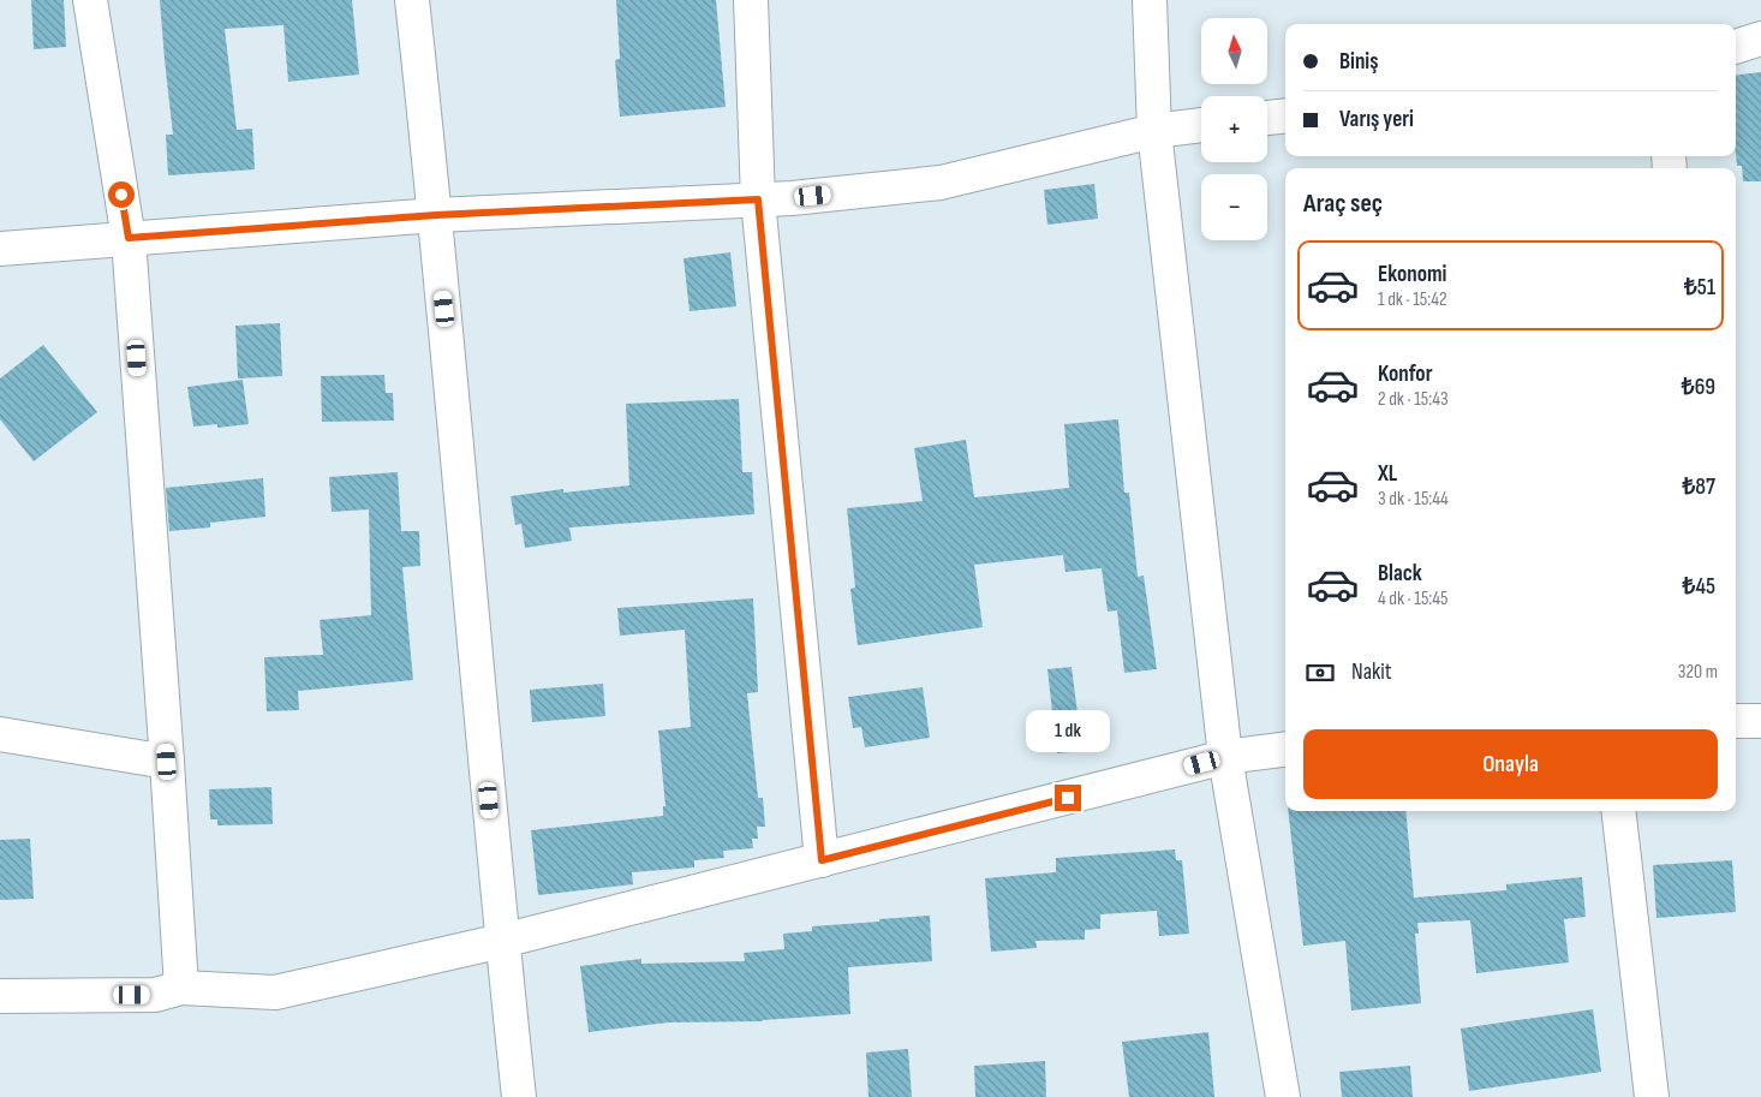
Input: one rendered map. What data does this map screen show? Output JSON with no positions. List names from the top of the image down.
{
  "north": "top",
  "page": {
    "map_buttons": ["+", "−"],
    "banner": ["Biniş", "Varış yeri"],
    "heading": "Araç seç",
    "list": [
      {
        "name": "Ekonomi",
        "note": "1 dk · 15:42",
        "value": "₺51"
      },
      {
        "name": "Konfor",
        "note": "2 dk · 15:43",
        "value": "₺69"
      },
      {
        "name": "XL",
        "note": "3 dk · 15:44",
        "value": "₺87"
      },
      {
        "name": "Black",
        "note": "4 dk · 15:45",
        "value": "₺45"
      }
    ],
    "pay": ["Nakit", "320 m"],
    "bubble": "1 dk",
    "buttons": "Onayla"
  }
}
